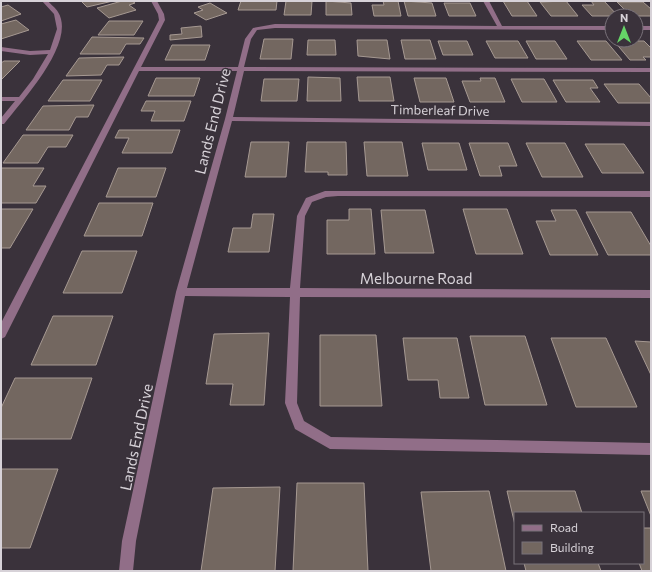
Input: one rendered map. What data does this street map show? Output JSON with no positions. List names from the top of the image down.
{
  "streets": {
    "street": ["Timberleaf Drive", "Lands End Drive", "Melbourne Road"]
  },
  "crossings": [
    ["Timberleaf Drive", "Lands End Drive"],
    ["Lands End Drive", "Melbourne Road"]
  ],
  "legend": ["Road", "Building"],
  "north": "top"
}
